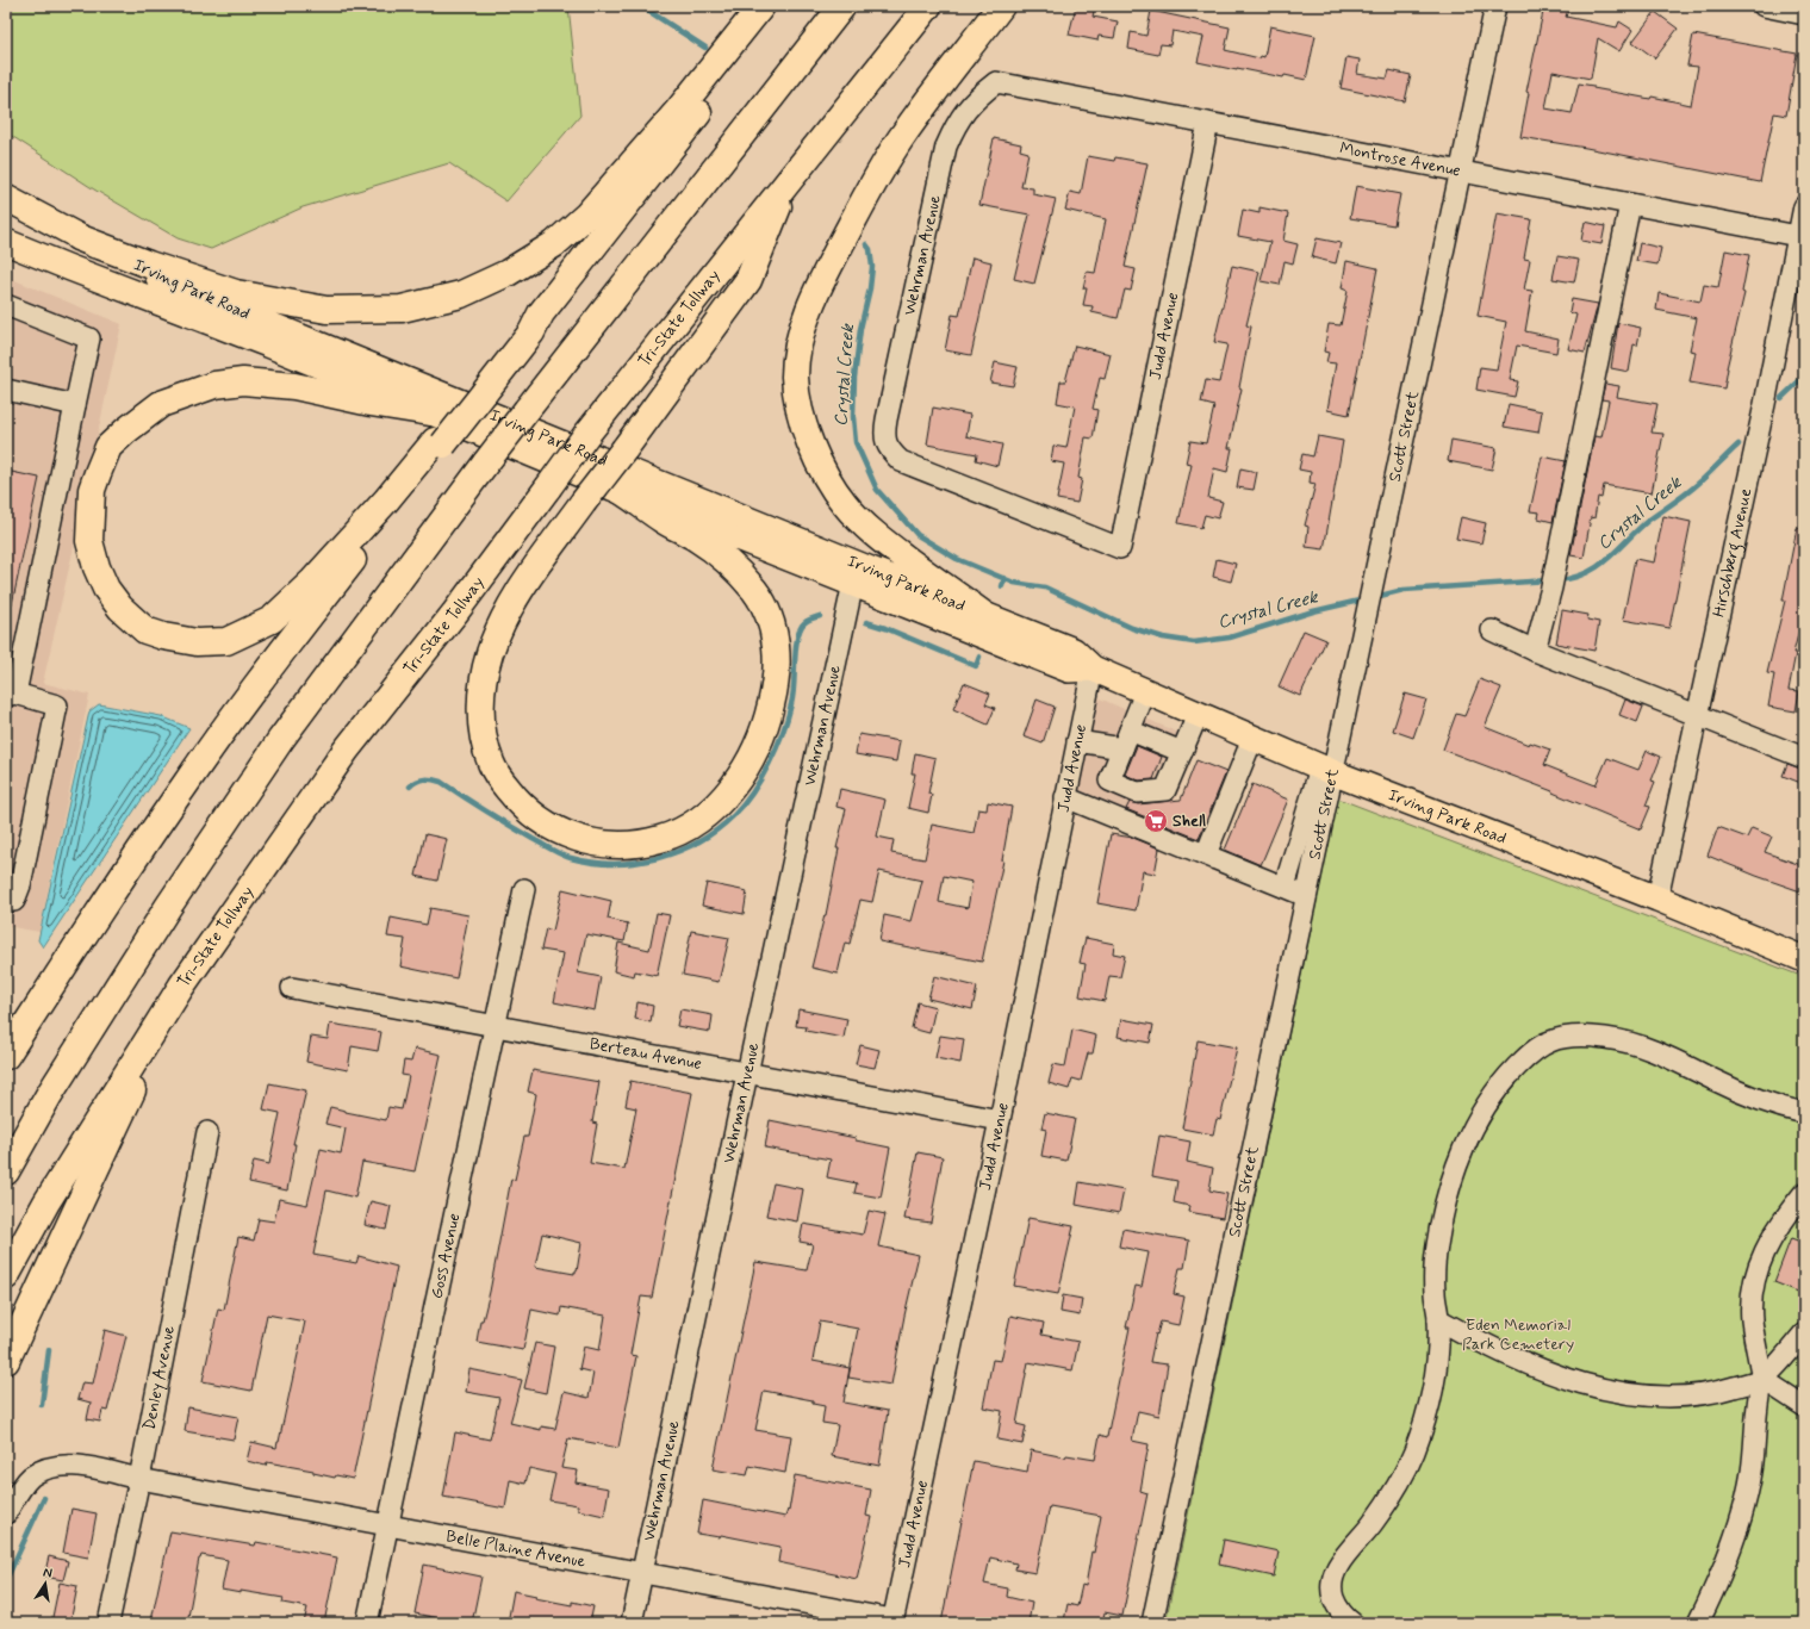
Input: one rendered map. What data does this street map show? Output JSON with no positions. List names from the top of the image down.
{
  "streets": {
    "highway": ["Tri-State Tollway"],
    "main road": ["Irving Park Road"],
    "street": [
      "Montrose Avenue",
      "Wehrman Avenue",
      "Judd Avenue",
      "Scott Street",
      "Hirschberg Avenue",
      "Berteau Avenue",
      "Goss Avenue",
      "Denley Avenue",
      "Belle Plaine Avenue"
    ]
  },
  "crossings": [
    ["Montrose Avenue", "Wehrman Avenue"],
    ["Montrose Avenue", "Judd Avenue"],
    ["Montrose Avenue", "Scott Street"],
    ["Montrose Avenue", "Hirschberg Avenue"],
    ["Wehrman Avenue", "Irving Park Road"],
    ["Wehrman Avenue", "Judd Avenue"],
    ["Wehrman Avenue", "Berteau Avenue"],
    ["Wehrman Avenue", "Belle Plaine Avenue"],
    ["Irving Park Road", "Judd Avenue"],
    ["Irving Park Road", "Scott Street"],
    ["Irving Park Road", "Hirschberg Avenue"],
    ["Judd Avenue", "Berteau Avenue"],
    ["Judd Avenue", "Belle Plaine Avenue"],
    ["Berteau Avenue", "Goss Avenue"],
    ["Goss Avenue", "Belle Plaine Avenue"],
    ["Denley Avenue", "Belle Plaine Avenue"]
  ],
  "water": ["Crystal Creek"],
  "parks": ["Eden Memorial Park Cemetery"],
  "places": {
    "supermarket": ["Shell"]
  },
  "north": "top"
}
